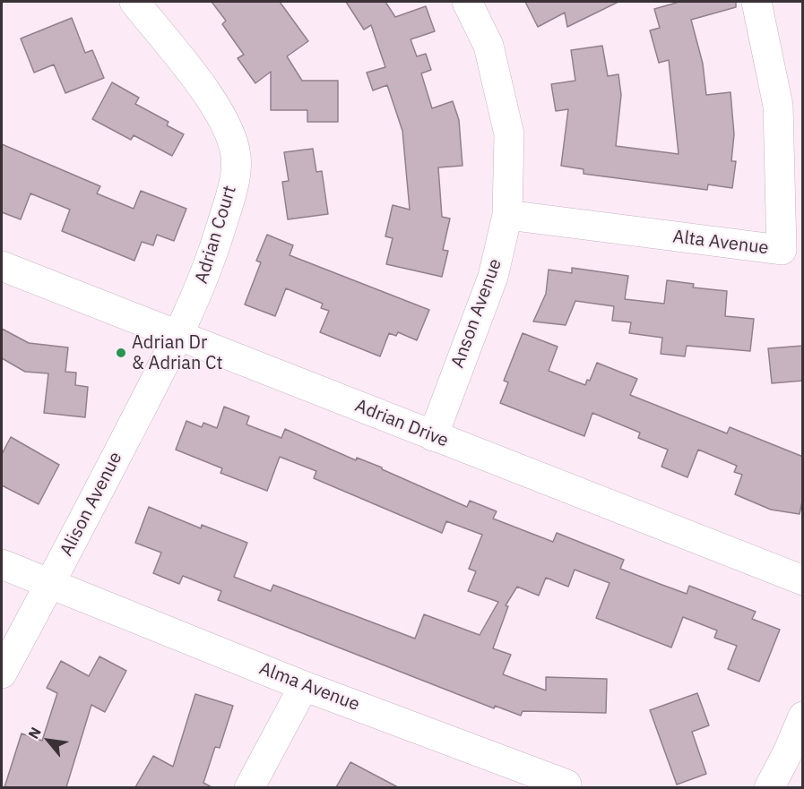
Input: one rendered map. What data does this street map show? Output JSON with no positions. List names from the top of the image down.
{
  "streets": {
    "street": [
      "Adrian Court",
      "Alta Avenue",
      "Anson Avenue",
      "Adrian Drive",
      "Alison Avenue",
      "Alma Avenue"
    ]
  },
  "crossings": [
    ["Adrian Court", "Adrian Drive"],
    ["Adrian Court", "Alison Avenue"],
    ["Alta Avenue", "Anson Avenue"],
    ["Anson Avenue", "Adrian Drive"],
    ["Adrian Drive", "Alison Avenue"],
    ["Alison Avenue", "Alma Avenue"]
  ],
  "places": ["Adrian Dr & Adrian Ct"],
  "north": "top left"
}
